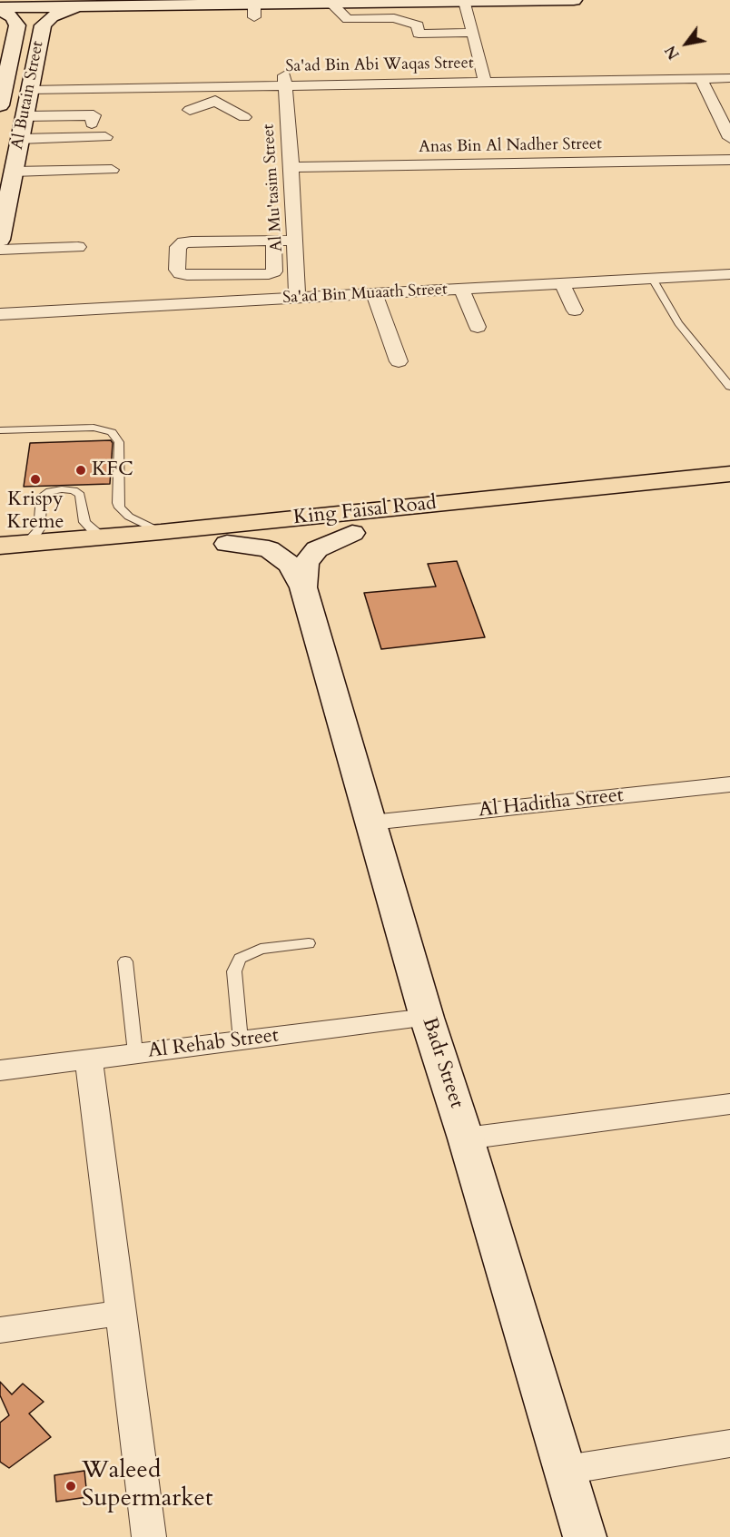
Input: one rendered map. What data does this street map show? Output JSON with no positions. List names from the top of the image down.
{
  "streets": {
    "main road": ["King Faisal Road"],
    "street": [
      "Sa'ad Bin Abi Waqas Street",
      "Al Butain Street",
      "Anas Bin Al Nadher Street",
      "Al Mu'tasim Street",
      "Sa'ad Bin Muaath Street",
      "Al Haditha Street",
      "Al Rehab Street",
      "Badr Street"
    ]
  },
  "crossings": [
    ["Sa'ad Bin Abi Waqas Street", "Al Butain Street"],
    ["Sa'ad Bin Abi Waqas Street", "Al Mu'tasim Street"],
    ["Anas Bin Al Nadher Street", "Al Mu'tasim Street"],
    ["Al Mu'tasim Street", "Sa'ad Bin Muaath Street"],
    ["King Faisal Road", "Badr Street"],
    ["Al Haditha Street", "Badr Street"],
    ["Al Rehab Street", "Badr Street"]
  ],
  "places": ["KFC", "Krispy Kreme", "Waleed Supermarket"],
  "north": "bottom left"
}
